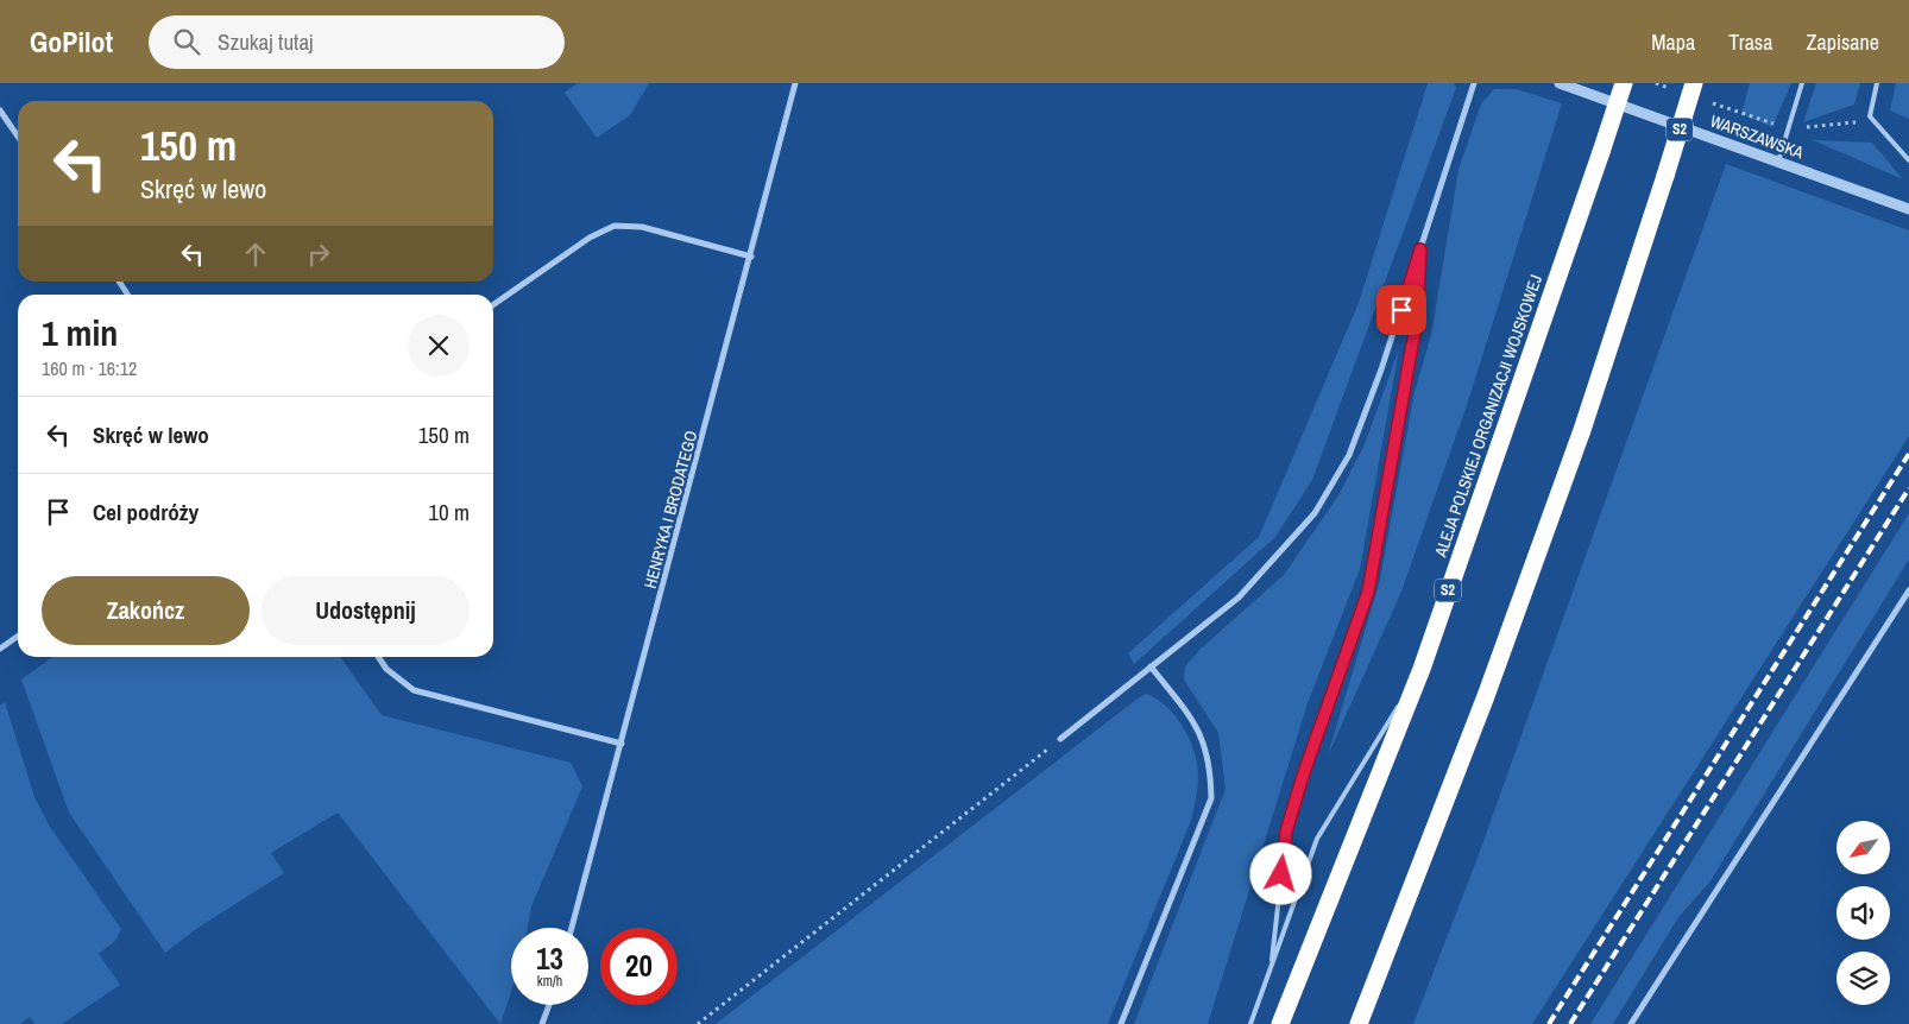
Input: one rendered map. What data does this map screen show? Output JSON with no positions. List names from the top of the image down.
{
  "streets": {
    "highway": ["S2", "ALEJA POLSKIEJ ORGANIZACJI WOJSKOWEJ"],
    "street": ["WARSZAWSKA", "HENRYKA I BRODATEGO"]
  },
  "north": "bottom left",
  "page": {
    "header": "GoPilot",
    "search": "Szukaj tutaj",
    "nav": ["Mapa", "Trasa", "Zapisane"],
    "turn": ["150 m", "Skręć w lewo"],
    "heading": ["1 min", "160 m · 16:12"],
    "list": [
      {
        "name": "Skręć w lewo",
        "value": "150 m"
      },
      {
        "name": "Cel podróży",
        "value": "10 m"
      }
    ],
    "buttons": ["Zakończ", "Udostępnij"],
    "speed": "13 km/h",
    "limit": "20"
  }
}
